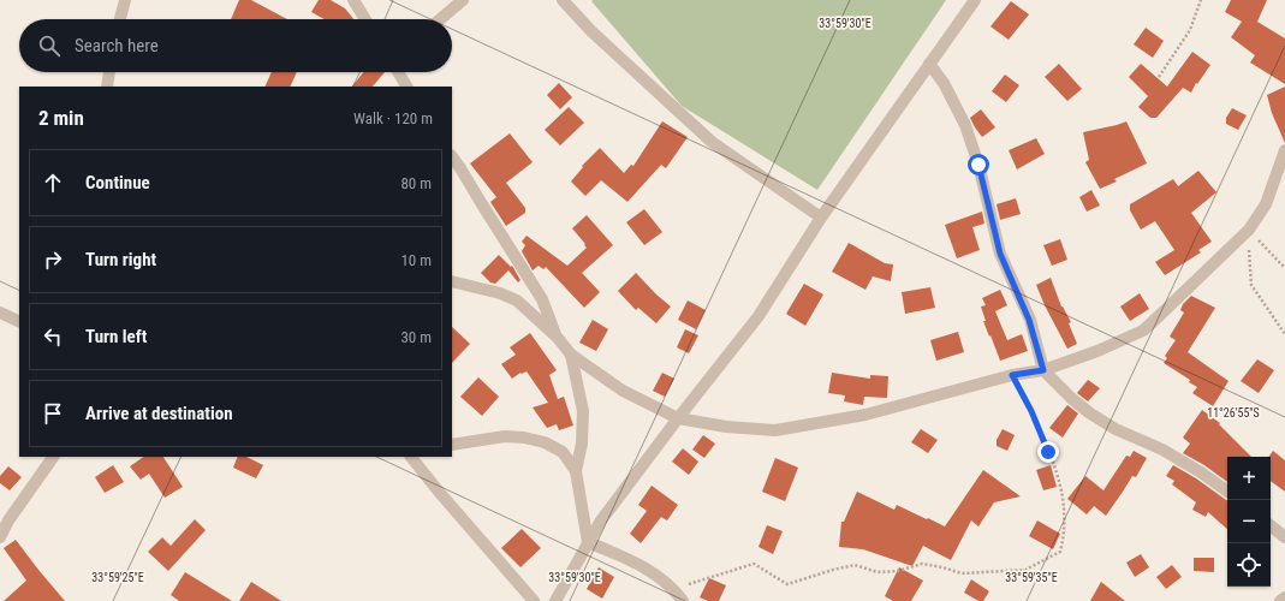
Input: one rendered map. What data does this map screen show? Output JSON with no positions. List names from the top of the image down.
{
  "page": {
    "search": "Search here",
    "heading": ["2 min", "Walk · 120 m"],
    "list": [
      ["Continue", "80 m"],
      ["Turn right", "10 m"],
      ["Turn left", "30 m"],
      "Arrive at destination"
    ],
    "map_buttons": ["+", "−"]
  },
  "coordinates": [
    "33°59'30\"E",
    "11°26'55\"S",
    "33°59'25\"E",
    "33°59'35\"E"
  ]
}
